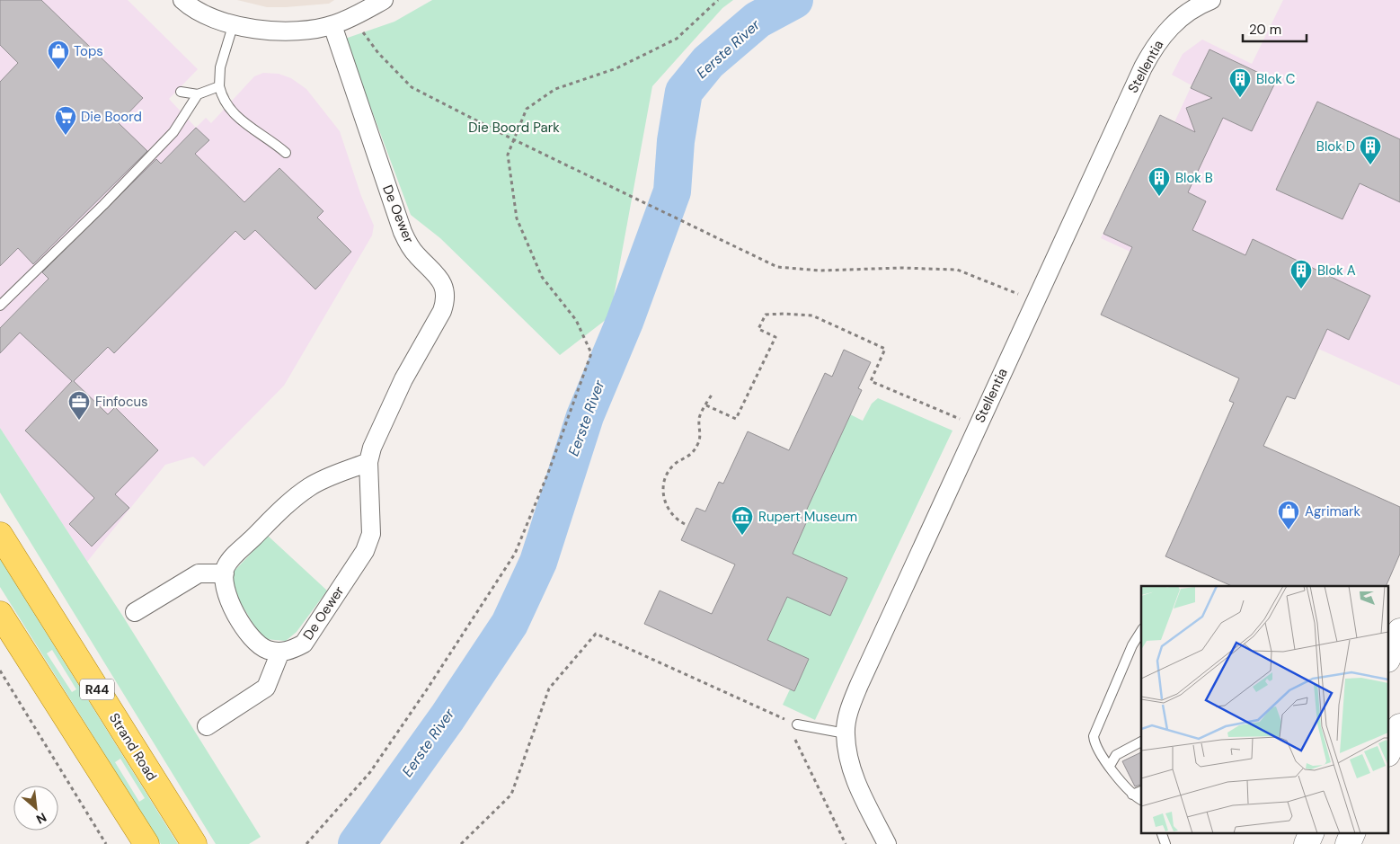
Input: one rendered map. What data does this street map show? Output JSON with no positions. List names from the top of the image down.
{
  "streets": {
    "main road": ["R44", "Strand Road"],
    "street": ["Stellentia", "De Oewer"]
  },
  "water": ["Eerste River"],
  "parks": ["Die Boord Park"],
  "places": {
    "shop": ["Tops", "Agrimark"],
    "building": [
      "Blok C",
      "Blok D",
      "Blok B",
      "Blok A"
    ],
    "supermarket": ["Die Boord"],
    "office": ["Finfocus"],
    "museum": ["Rupert Museum"]
  },
  "scale_bar": "20 m",
  "north": "bottom right"
}
